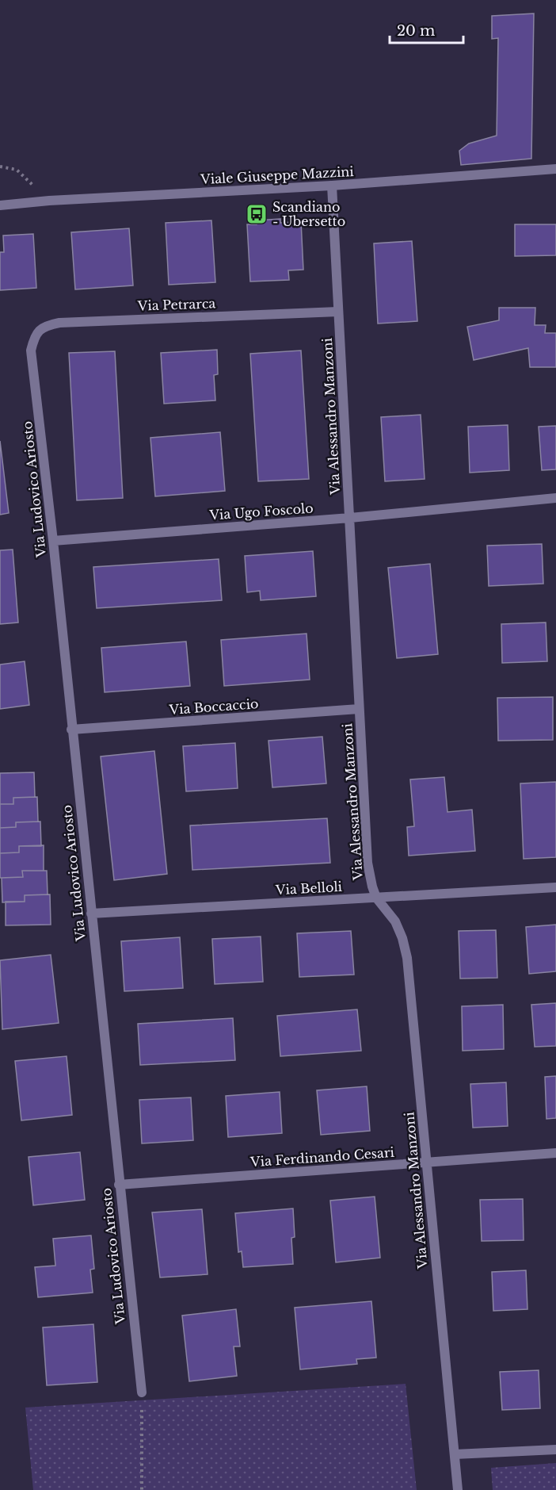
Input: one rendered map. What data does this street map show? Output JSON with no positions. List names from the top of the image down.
{
  "streets": {
    "street": [
      "Viale Giuseppe Mazzini",
      "Via Petrarca",
      "Via Alessandro Manzoni",
      "Via Ludovico Ariosto",
      "Via Ugo Foscolo",
      "Via Boccaccio",
      "Via Belloli",
      "Via Ferdinando Cesari"
    ]
  },
  "crossings": [
    ["Viale Giuseppe Mazzini", "Via Alessandro Manzoni"],
    ["Via Petrarca", "Via Alessandro Manzoni"],
    ["Via Petrarca", "Via Ludovico Ariosto"],
    ["Via Alessandro Manzoni", "Via Ugo Foscolo"],
    ["Via Alessandro Manzoni", "Via Boccaccio"],
    ["Via Alessandro Manzoni", "Via Belloli"],
    ["Via Alessandro Manzoni", "Via Ferdinando Cesari"],
    ["Via Ludovico Ariosto", "Via Ugo Foscolo"],
    ["Via Ludovico Ariosto", "Via Boccaccio"],
    ["Via Ludovico Ariosto", "Via Belloli"],
    ["Via Ludovico Ariosto", "Via Ferdinando Cesari"]
  ],
  "places": {
    "bus stop": ["Scandiano - Ubersetto"]
  },
  "scale_bar": "20 m"
}
